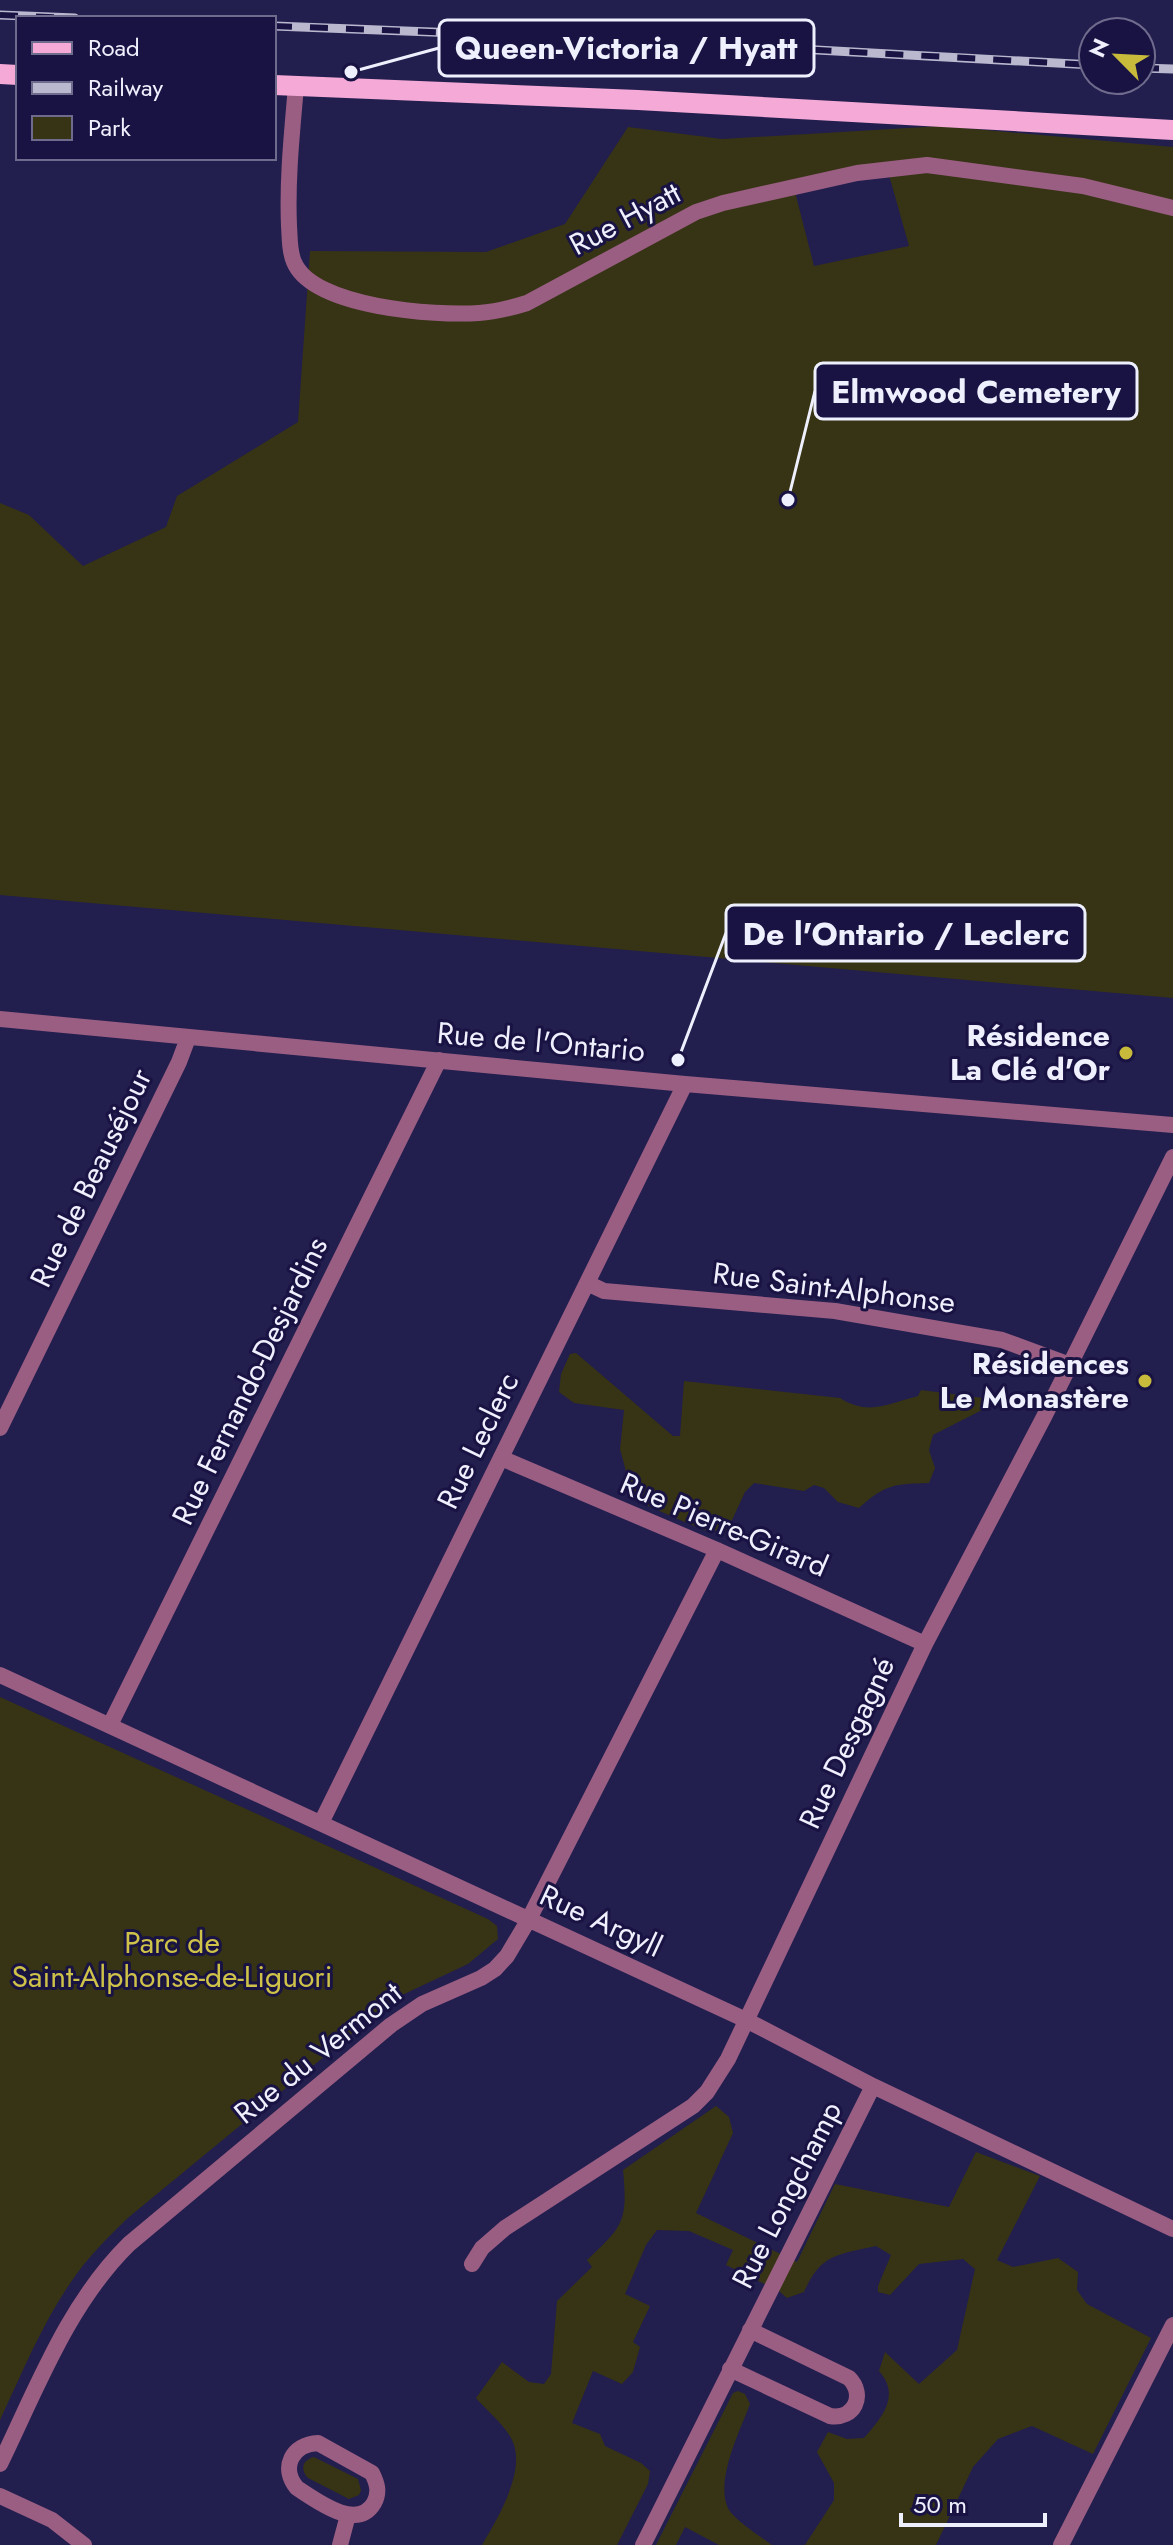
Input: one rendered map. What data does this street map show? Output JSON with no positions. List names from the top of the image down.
{
  "streets": {
    "street": [
      "Rue Hyatt",
      "Rue de l'Ontario",
      "Rue de Beauséjour",
      "Rue Saint-Alphonse",
      "Rue Fernando-Desjardins",
      "Rue Leclerc",
      "Rue Pierre-Girard",
      "Rue Desgagné",
      "Rue Argyll",
      "Rue du Vermont",
      "Rue Longchamp"
    ]
  },
  "crossings": [
    ["Rue de l'Ontario", "Rue de Beauséjour"],
    ["Rue de l'Ontario", "Rue Fernando-Desjardins"],
    ["Rue de l'Ontario", "Rue Leclerc"],
    ["Rue Saint-Alphonse", "Rue Leclerc"],
    ["Rue Saint-Alphonse", "Rue Desgagné"],
    ["Rue Fernando-Desjardins", "Rue Argyll"],
    ["Rue Leclerc", "Rue Pierre-Girard"],
    ["Rue Leclerc", "Rue Argyll"],
    ["Rue Pierre-Girard", "Rue Desgagné"],
    ["Rue Pierre-Girard", "Rue du Vermont"],
    ["Rue Desgagné", "Rue Argyll"],
    ["Rue Argyll", "Rue du Vermont"],
    ["Rue Argyll", "Rue Longchamp"]
  ],
  "parks": ["Parc de Saint-Alphonse-de-Liguori"],
  "places": [
    "Queen-Victoria / Hyatt",
    "Elmwood Cemetery",
    "Résidence La Clé d'Or",
    "De l'Ontario / Leclerc",
    "Résidences Le Monastère"
  ],
  "legend": ["Road", "Railway", "Park"],
  "scale_bar": "50 m",
  "north": "top left"
}
